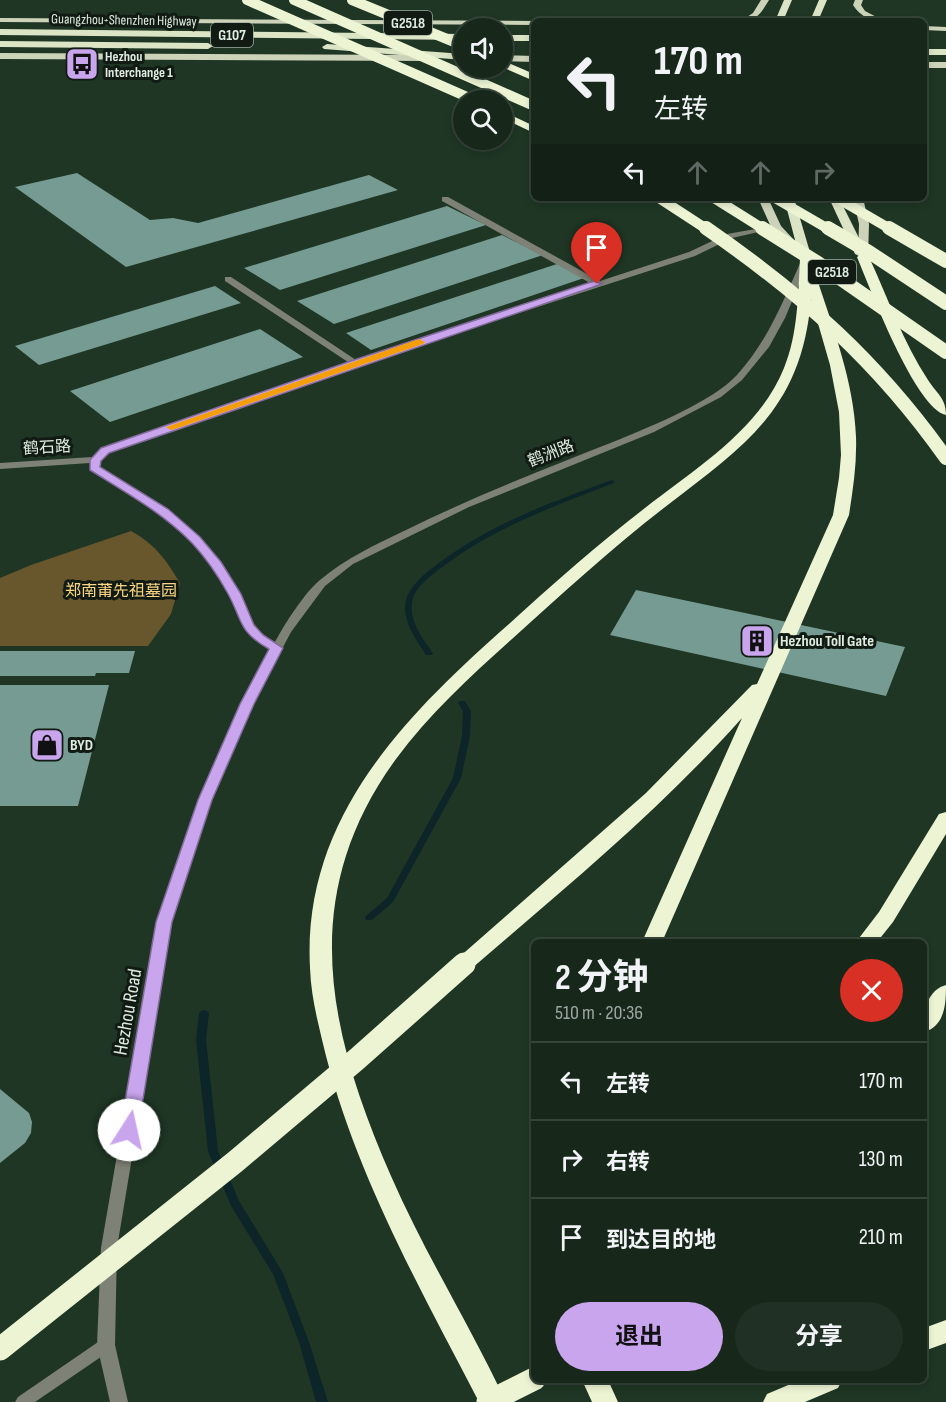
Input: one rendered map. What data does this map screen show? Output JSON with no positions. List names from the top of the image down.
{
  "streets": {
    "highway": ["Guangzhou-Shenzhen Highway", "G2518", "G107"],
    "street": ["鹤石路", "鹤洲路", "Hezhou Road"]
  },
  "crossings": [
    ["鹤洲路", "Hezhou Road"]
  ],
  "parks": ["郑南莆先祖墓园"],
  "places": {
    "bus stop": ["Hezhou Interchange 1"],
    "building": ["Hezhou Toll Gate"],
    "shop": ["BYD"]
  },
  "page": {
    "turn": ["170 m", "左转"],
    "heading": ["2 分钟", "510 m · 20:36"],
    "list": [
      {
        "name": "左转",
        "value": "170 m"
      },
      {
        "name": "右转",
        "value": "130 m"
      },
      {
        "name": "到达目的地",
        "value": "210 m"
      }
    ],
    "buttons": ["退出", "分享"]
  }
}
